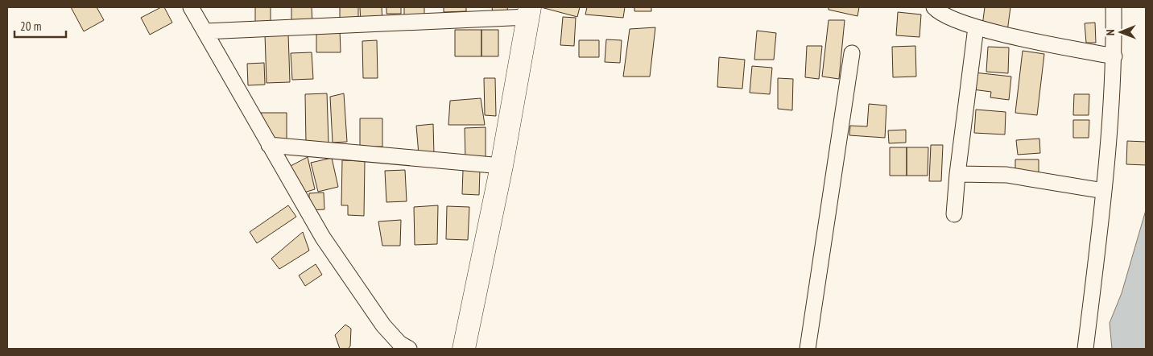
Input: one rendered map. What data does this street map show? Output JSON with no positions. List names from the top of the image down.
{
  "scale_bar": "20 m",
  "north": "left"
}
